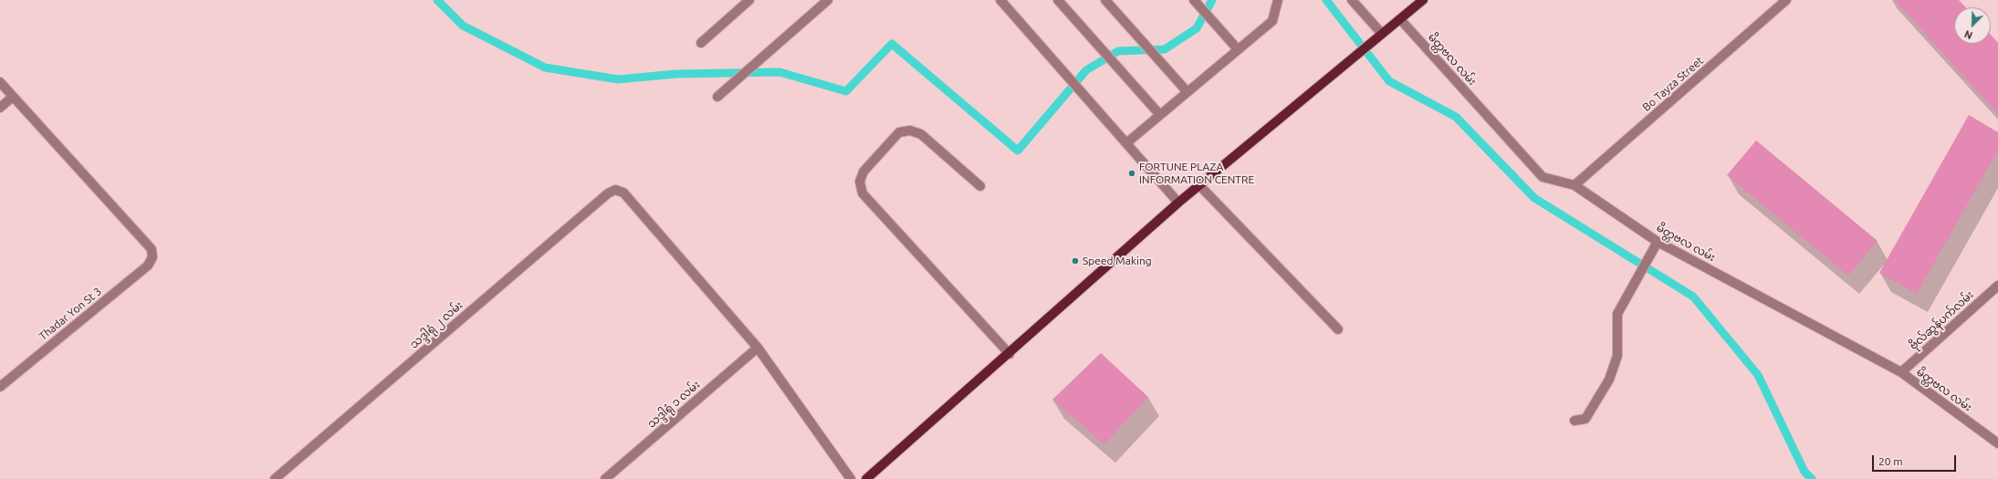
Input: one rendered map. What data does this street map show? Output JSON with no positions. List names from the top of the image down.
{
  "streets": {
    "street": [
      "မိတ္တဗလ လမ်း",
      "Bo Tayza Street",
      "Thadar Yon St 3",
      "ဗိုလ်ဆွန်ပက်လမ်း",
      "သဒ္ဒါရုံ ၂ လမ်း",
      "သဒ္ဒါရုံ ၁ လမ်း"
    ]
  },
  "crossings": [
    ["မိတ္တဗလ လမ်း", "Bo Tayza Street"],
    ["မိတ္တဗလ လမ်း", "ဗိုလ်ဆွန်ပက်လမ်း"],
    ["သဒ္ဒါရုံ ၂ လမ်း", "သဒ္ဒါရုံ ၁ လမ်း"]
  ],
  "places": ["FORTUNE PLAZA INFORMATION CENTRE", "Speed Making"],
  "scale_bar": "20 m",
  "north": "bottom left"
}
